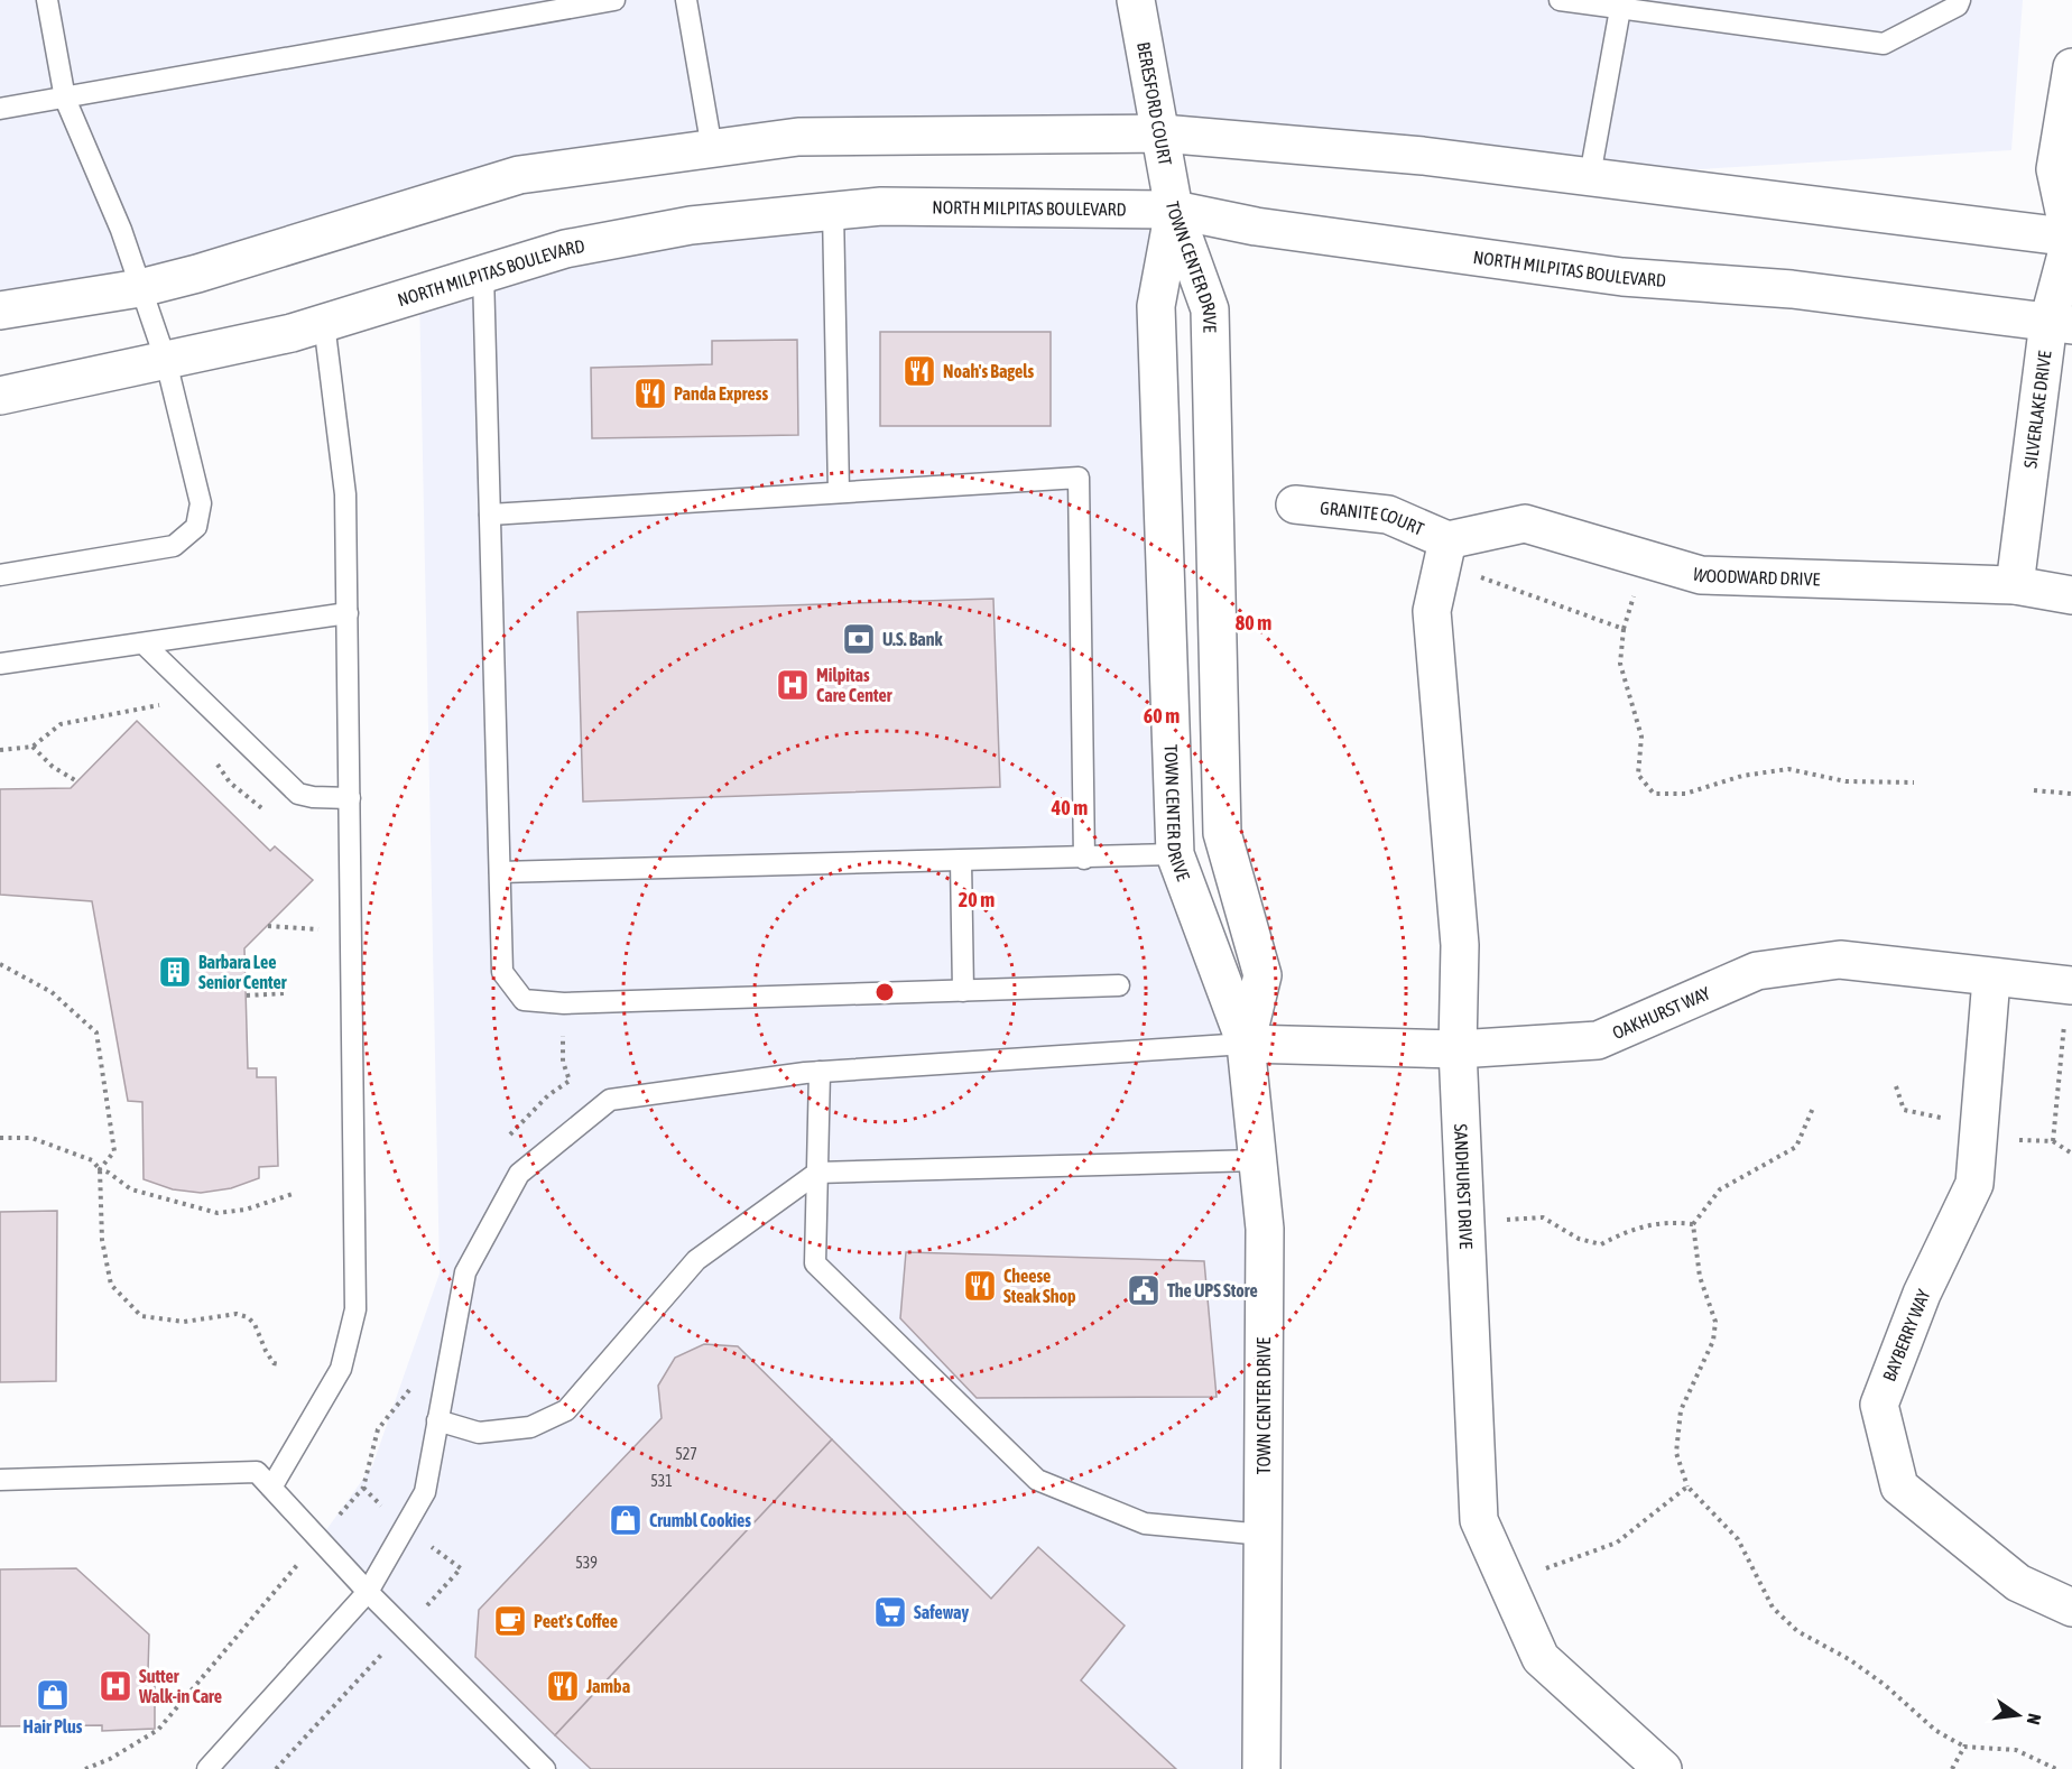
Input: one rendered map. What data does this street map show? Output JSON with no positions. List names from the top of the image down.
{
  "streets": {
    "street": [
      "BERESFORD COURT",
      "NORTH MILPITAS BOULEVARD",
      "TOWN CENTER DRIVE",
      "SILVERLAKE DRIVE",
      "GRANITE COURT",
      "WOODWARD DRIVE",
      "OAKHURST WAY",
      "SANDHURST DRIVE",
      "BAYBERRY WAY"
    ]
  },
  "crossings": [
    ["BERESFORD COURT", "NORTH MILPITAS BOULEVARD"],
    ["BERESFORD COURT", "TOWN CENTER DRIVE"],
    ["NORTH MILPITAS BOULEVARD", "TOWN CENTER DRIVE"],
    ["NORTH MILPITAS BOULEVARD", "SILVERLAKE DRIVE"],
    ["TOWN CENTER DRIVE", "OAKHURST WAY"],
    ["SILVERLAKE DRIVE", "WOODWARD DRIVE"],
    ["GRANITE COURT", "WOODWARD DRIVE"],
    ["GRANITE COURT", "SANDHURST DRIVE"],
    ["WOODWARD DRIVE", "SANDHURST DRIVE"],
    ["OAKHURST WAY", "SANDHURST DRIVE"],
    ["OAKHURST WAY", "BAYBERRY WAY"]
  ],
  "places": {
    "restaurant": [
      "Noah's Bagels",
      "Panda Express",
      "Cheese Steak Shop",
      "Jamba"
    ],
    "bank": ["U.S. Bank"],
    "hospital": ["Milpitas Care Center", "Sutter Walk-in Care"],
    "building": ["Barbara Lee Senior Center"],
    "public building": ["The UPS Store"],
    "shop": ["Crumbl Cookies", "Hair Plus"],
    "supermarket": ["Safeway"],
    "cafe": ["Peet's Coffee"]
  },
  "house_numbers": ["527", "531", "539"],
  "north": "right",
  "rings": [
    "80 m",
    "60 m",
    "40 m",
    "20 m"
  ]
}
